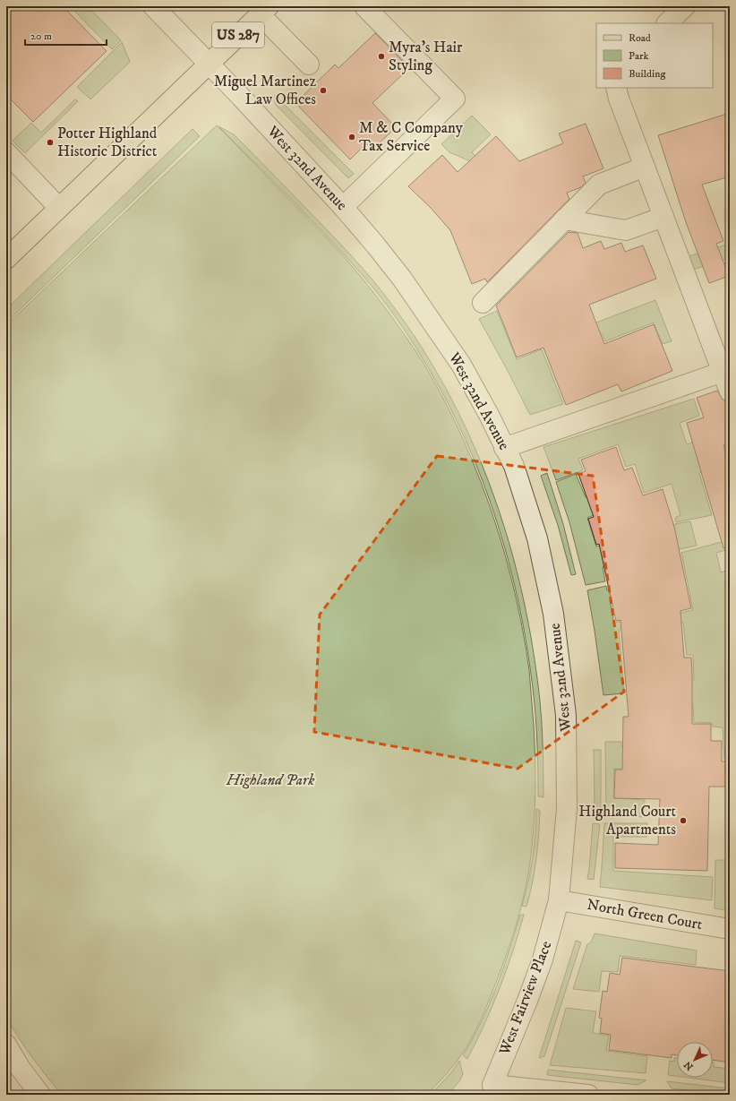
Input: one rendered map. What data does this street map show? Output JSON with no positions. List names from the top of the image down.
{
  "streets": {
    "main road": ["US 287"],
    "street": ["West 32nd Avenue", "North Green Court", "West Fairview Place"]
  },
  "crossings": [
    ["US 287", "West 32nd Avenue"],
    ["West 32nd Avenue", "North Green Court"],
    ["West 32nd Avenue", "West Fairview Place"],
    ["North Green Court", "West Fairview Place"]
  ],
  "parks": ["Highland Park"],
  "places": [
    "Myra's Hair Styling",
    "Miguel Martinez Law Offices",
    "M & C Company Tax Service",
    "Potter Highland Historic District",
    "Highland Court Apartments"
  ],
  "legend": ["Road", "Park", "Building"],
  "scale_bar": "20 m",
  "north": "bottom left"
}
